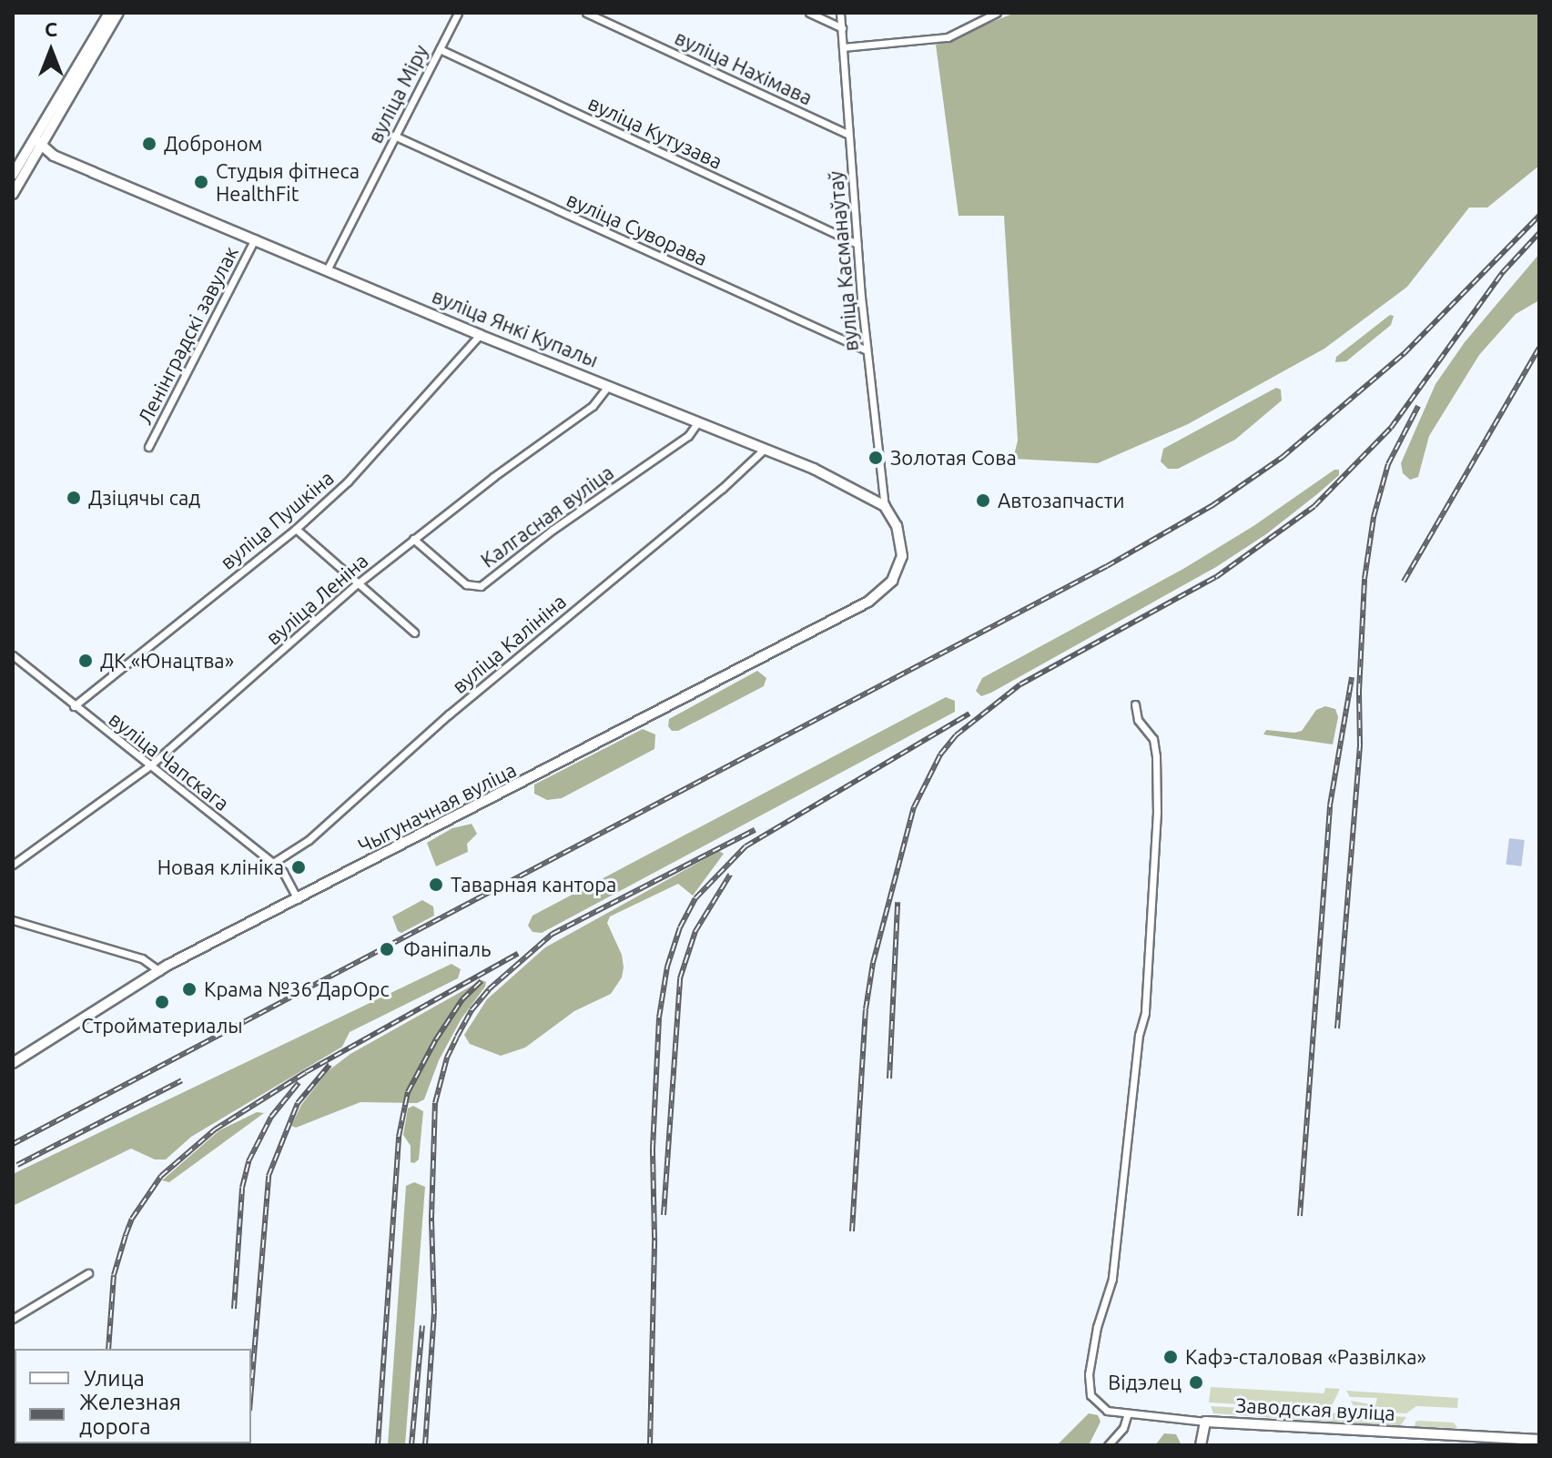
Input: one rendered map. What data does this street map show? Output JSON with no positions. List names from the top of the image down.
{
  "streets": {
    "street": [
      "вуліца Нахімава",
      "вуліца Міру",
      "вуліца Кутузава",
      "вуліца Суворава",
      "вуліца Касманаўтаў",
      "вуліца Янкі Купалы",
      "Ленінградскі завулак",
      "Калгасная вуліца",
      "вуліца Пушкіна",
      "вуліца Леніна",
      "вуліца Калініна",
      "вуліца Чапскага",
      "Чыгуначная вуліца",
      "Заводская вуліца"
    ]
  },
  "crossings": [
    ["вуліца Нахімава", "вуліца Касманаўтаў"],
    ["вуліца Міру", "вуліца Кутузава"],
    ["вуліца Міру", "вуліца Суворава"],
    ["вуліца Міру", "вуліца Янкі Купалы"],
    ["вуліца Кутузава", "вуліца Касманаўтаў"],
    ["вуліца Суворава", "вуліца Касманаўтаў"],
    ["вуліца Касманаўтаў", "вуліца Янкі Купалы"],
    ["вуліца Касманаўтаў", "Чыгуначная вуліца"],
    ["вуліца Янкі Купалы", "Ленінградскі завулак"],
    ["вуліца Янкі Купалы", "Калгасная вуліца"],
    ["вуліца Янкі Купалы", "вуліца Пушкіна"],
    ["вуліца Янкі Купалы", "вуліца Леніна"],
    ["вуліца Янкі Купалы", "вуліца Калініна"],
    ["вуліца Янкі Купалы", "Чыгуначная вуліца"],
    ["Калгасная вуліца", "вуліца Леніна"],
    ["вуліца Пушкіна", "вуліца Чапскага"],
    ["вуліца Леніна", "вуліца Чапскага"],
    ["вуліца Калініна", "вуліца Чапскага"],
    ["вуліца Чапскага", "Чыгуначная вуліца"]
  ],
  "places": [
    "Доброном",
    "Студыя фітнеса HealthFit",
    "Золотая Сова",
    "Дзіцячы сад",
    "Автозапчасти",
    "ДК «Юнацтва»",
    "Новая клініка",
    "Таварная кантора",
    "Фаніпаль",
    "Крама №36 ДарОрс",
    "Стройматериалы",
    "Кафэ-сталовая «Развілка»",
    "Відэлец"
  ],
  "legend": ["Улица", "Железная дорога"],
  "north": "top"
}
